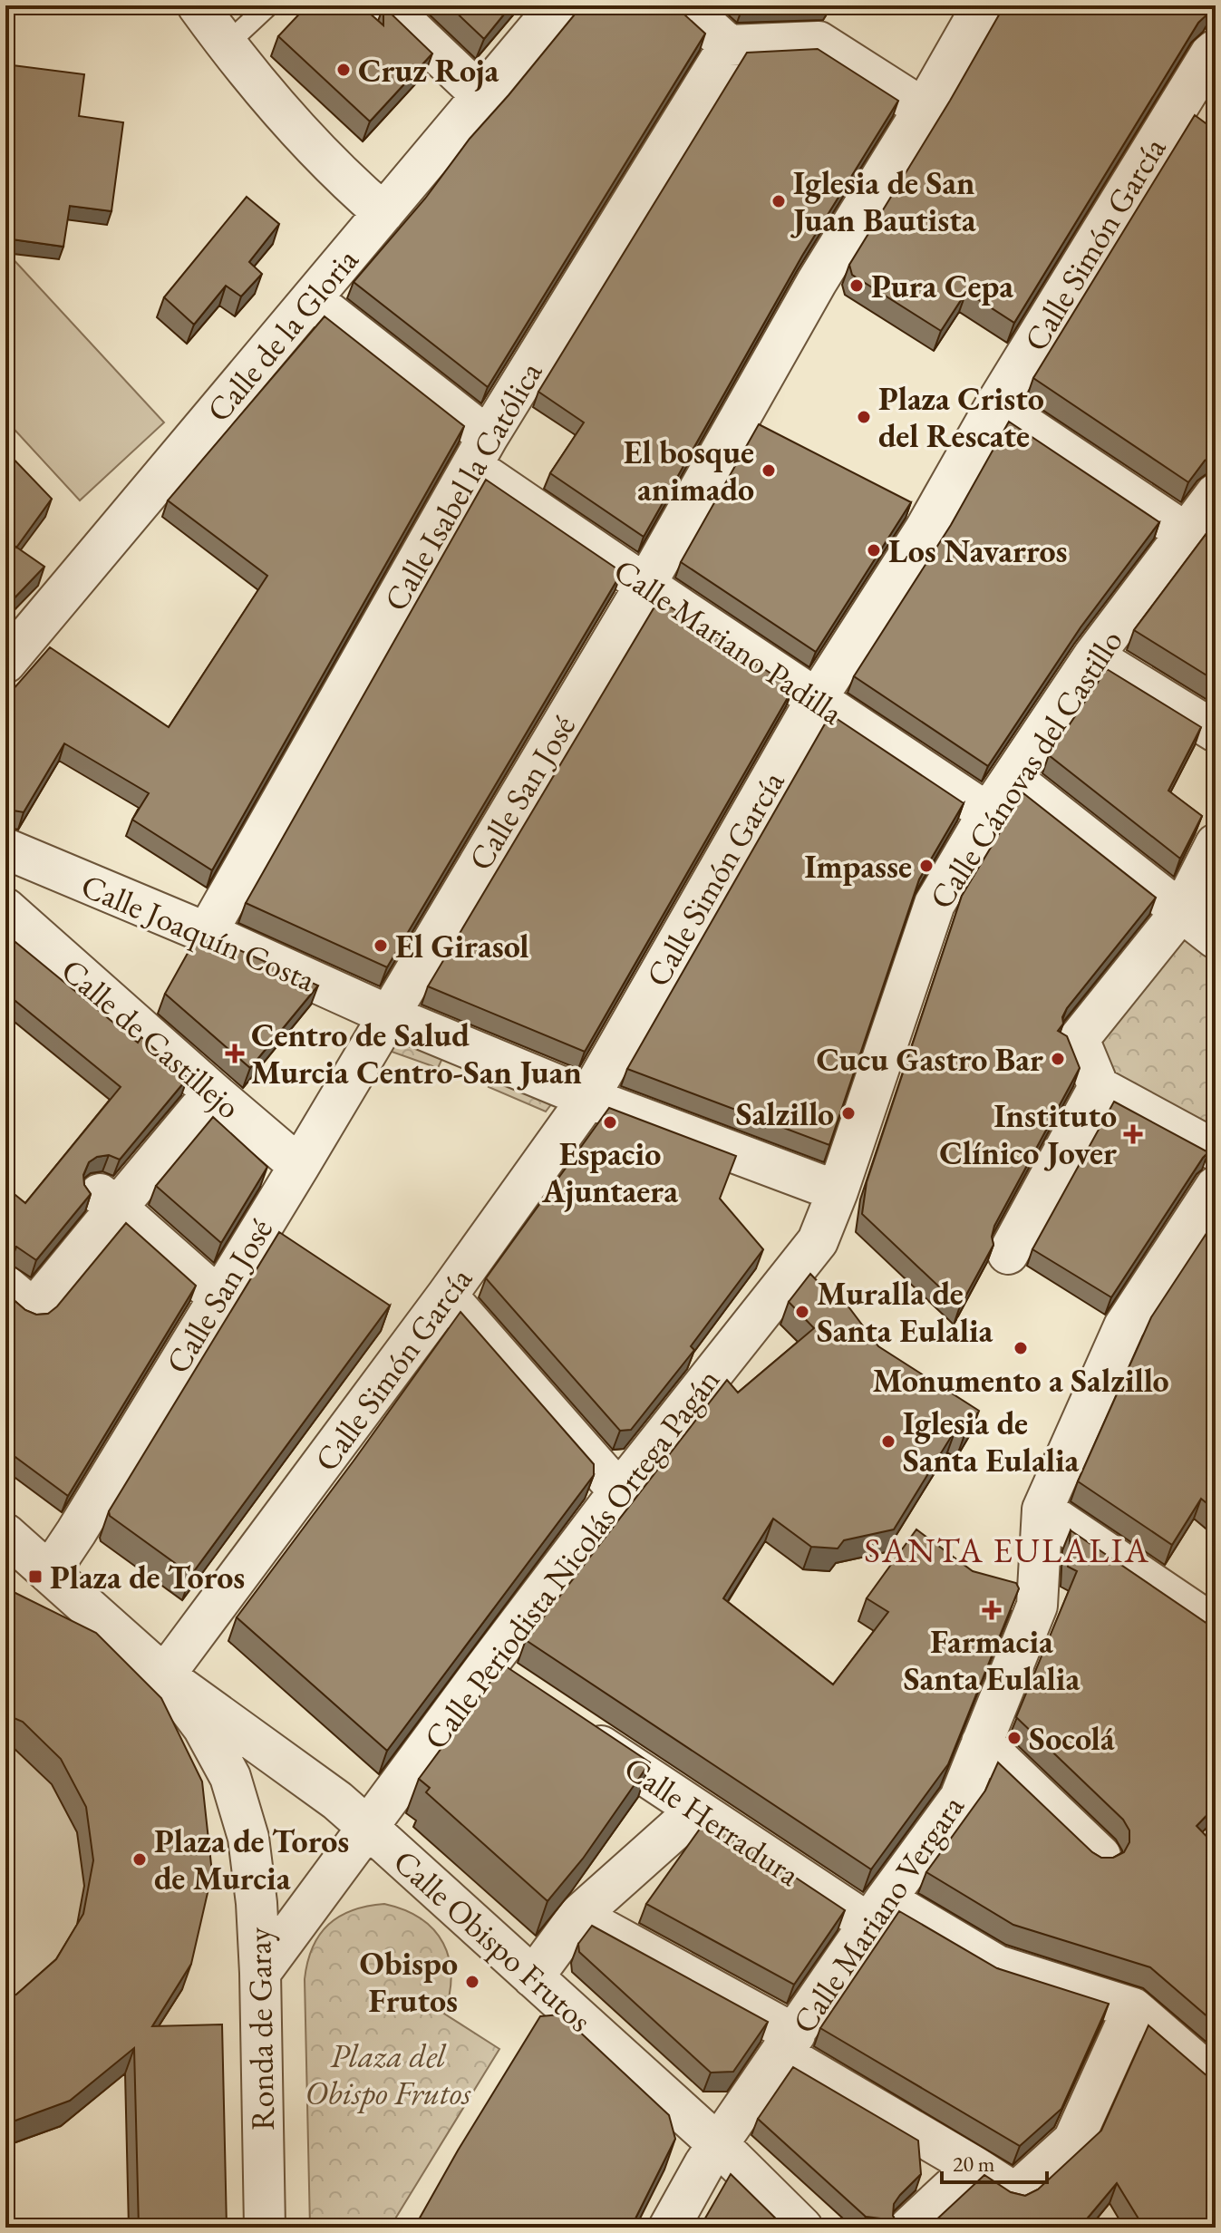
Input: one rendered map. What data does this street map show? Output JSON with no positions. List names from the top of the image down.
{
  "streets": {
    "street": [
      "Calle Simón García",
      "Calle de la Gloria",
      "Calle Isabel la Católica",
      "Calle Mariano Padilla",
      "Calle Cánovas del Castillo",
      "Calle San José",
      "Calle Joaquín Costa",
      "Calle de Castillejo",
      "Calle Periodista Nicolás Ortega Pagán",
      "Calle Herradura",
      "Calle Mariano Vergara",
      "Calle Obispo Frutos",
      "Ronda de Garay"
    ]
  },
  "crossings": [
    ["Calle Simón García", "Calle Mariano Padilla"],
    ["Calle Simón García", "Calle Joaquín Costa"],
    ["Calle Simón García", "Calle Obispo Frutos"],
    ["Calle Simón García", "Ronda de Garay"],
    ["Calle de la Gloria", "Calle Mariano Padilla"],
    ["Calle Isabel la Católica", "Calle Mariano Padilla"],
    ["Calle Isabel la Católica", "Calle Joaquín Costa"],
    ["Calle Mariano Padilla", "Calle Cánovas del Castillo"],
    ["Calle Mariano Padilla", "Calle San José"],
    ["Calle Cánovas del Castillo", "Calle Joaquín Costa"],
    ["Calle Cánovas del Castillo", "Calle Periodista Nicolás Ortega Pagán"],
    ["Calle San José", "Calle Joaquín Costa"],
    ["Calle San José", "Calle de Castillejo"],
    ["Calle San José", "Ronda de Garay"],
    ["Calle Periodista Nicolás Ortega Pagán", "Calle Obispo Frutos"],
    ["Calle Periodista Nicolás Ortega Pagán", "Ronda de Garay"],
    ["Calle Herradura", "Calle Mariano Vergara"],
    ["Calle Mariano Vergara", "Calle Obispo Frutos"],
    ["Calle Obispo Frutos", "Ronda de Garay"]
  ],
  "districts": ["SANTA EULALIA"],
  "parks": ["Plaza del Obispo Frutos"],
  "places": {
    "other": [
      "Cruz Roja",
      "Iglesia de San Juan Bautista",
      "Pura Cepa",
      "Plaza Cristo del Rescate",
      "El bosque animado",
      "Los Navarros",
      "Impasse",
      "El Girasol",
      "Cucu Gastro Bar",
      "Salzillo",
      "Espacio Ajuntaera",
      "Muralla de Santa Eulalia",
      "Monumento a Salzillo",
      "Iglesia de Santa Eulalia",
      "Socolá",
      "Plaza de Toros de Murcia",
      "Obispo Frutos"
    ],
    "health": ["Centro de Salud Murcia Centro-San Juan", "Instituto Clínico Jover", "Farmacia Santa Eulalia"],
    "transit": ["Plaza de Toros"]
  },
  "scale_bar": "20 m"
}
